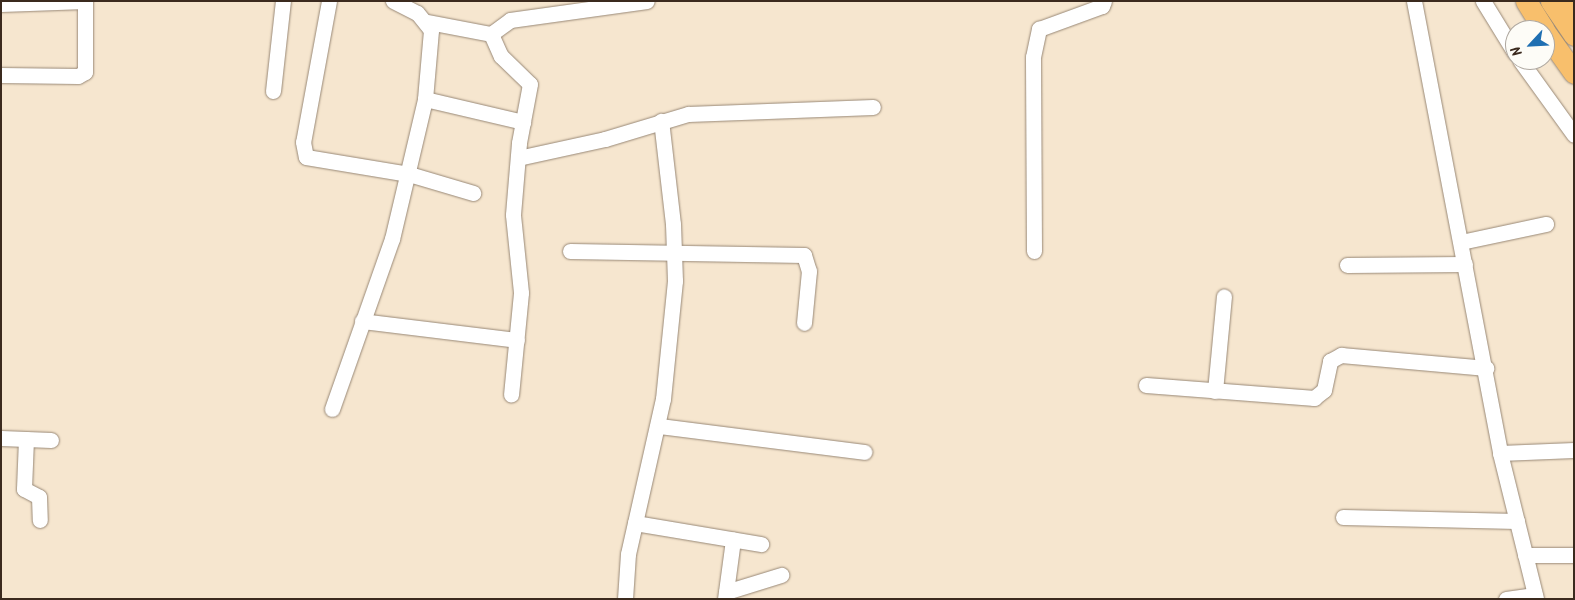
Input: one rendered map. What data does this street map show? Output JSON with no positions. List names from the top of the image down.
{
  "north": "bottom left"
}
